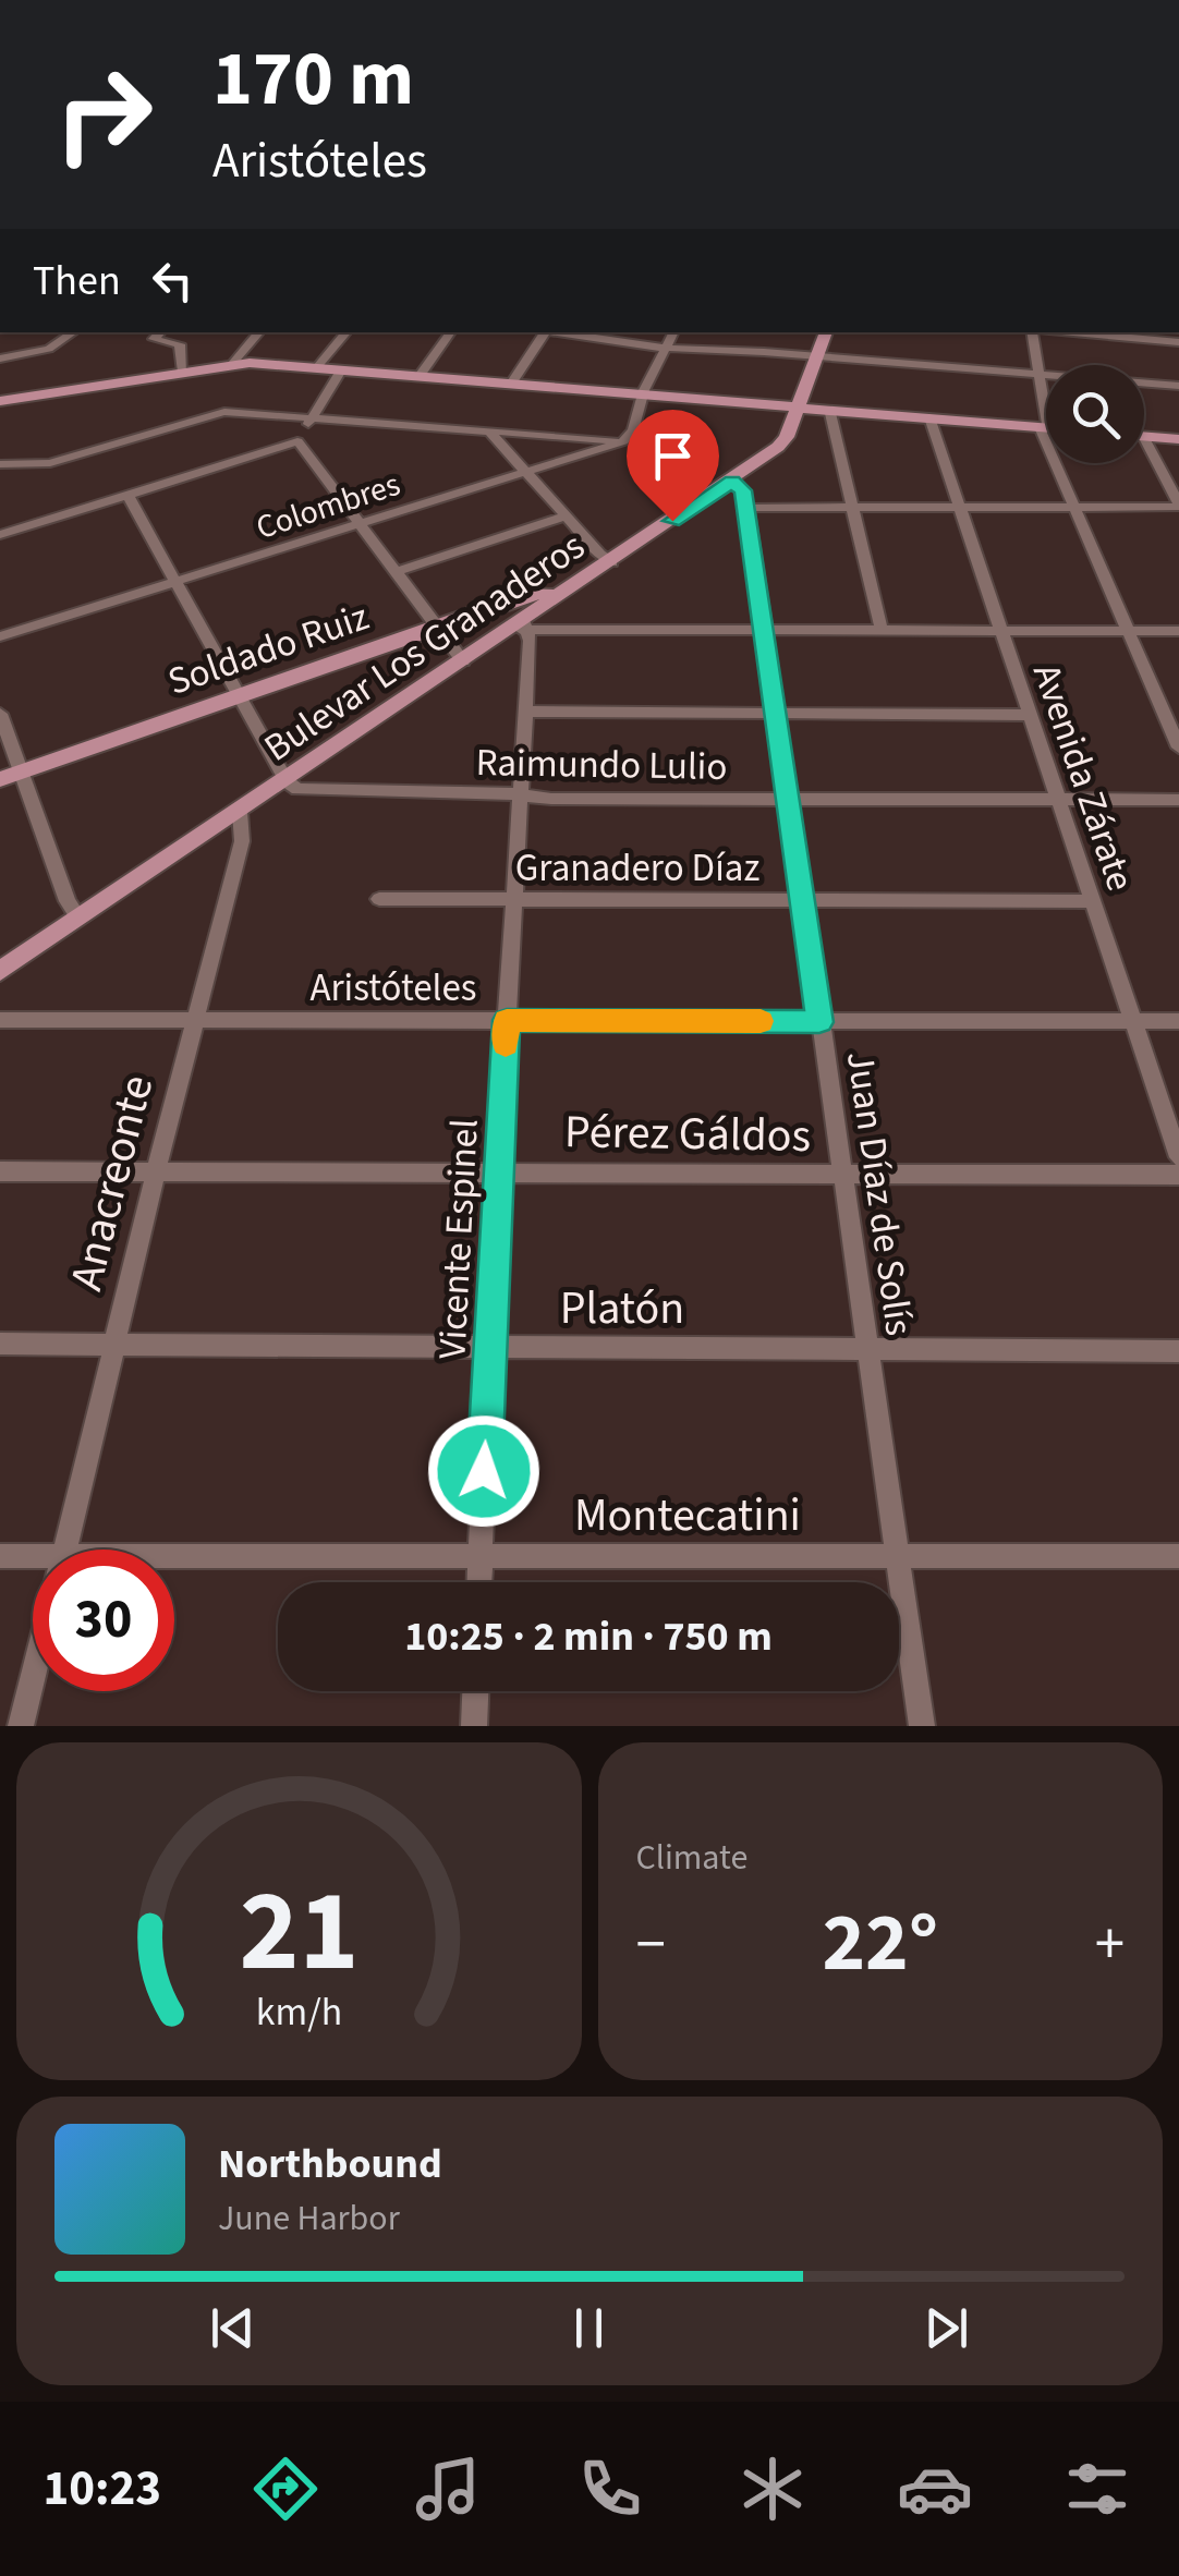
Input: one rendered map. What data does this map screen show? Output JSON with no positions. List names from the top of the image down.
{
  "streets": {
    "main road": ["Bulevar Los Granaderos", "Soldado Ruiz"],
    "street": [
      "Colombres",
      "Raimundo Lulio",
      "Avenida Zárate",
      "Granadero Díaz",
      "Aristóteles",
      "Pérez Gáldos",
      "Anacreonte",
      "Juan Díaz de Solís",
      "Vicente Espinel",
      "Platón",
      "Montecatini"
    ]
  },
  "crossings": [
    ["Bulevar Los Granaderos", "Soldado Ruiz"],
    ["Bulevar Los Granaderos", "Raimundo Lulio"],
    ["Bulevar Los Granaderos", "Anacreonte"],
    ["Bulevar Los Granaderos", "Juan Díaz de Solís"],
    ["Bulevar Los Granaderos", "Vicente Espinel"],
    ["Raimundo Lulio", "Avenida Zárate"],
    ["Raimundo Lulio", "Juan Díaz de Solís"],
    ["Raimundo Lulio", "Vicente Espinel"],
    ["Avenida Zárate", "Granadero Díaz"],
    ["Avenida Zárate", "Aristóteles"],
    ["Granadero Díaz", "Juan Díaz de Solís"],
    ["Granadero Díaz", "Vicente Espinel"],
    ["Aristóteles", "Anacreonte"],
    ["Aristóteles", "Juan Díaz de Solís"],
    ["Aristóteles", "Vicente Espinel"],
    ["Pérez Gáldos", "Anacreonte"],
    ["Pérez Gáldos", "Juan Díaz de Solís"],
    ["Pérez Gáldos", "Vicente Espinel"],
    ["Anacreonte", "Platón"],
    ["Juan Díaz de Solís", "Platón"],
    ["Juan Díaz de Solís", "Montecatini"],
    ["Vicente Espinel", "Platón"],
    ["Vicente Espinel", "Montecatini"]
  ],
  "page": {
    "turn": ["170 m", "Aristóteles"],
    "then": "Then",
    "limit": "30",
    "trip": "10:25 · 2 min · 750 m",
    "tile": "Climate",
    "heat": ["−", "22°", "+"],
    "song": ["Northbound", "June Harbor"],
    "tabs": "10:23",
    "gauge": ["21", "km/h"]
  }
}
